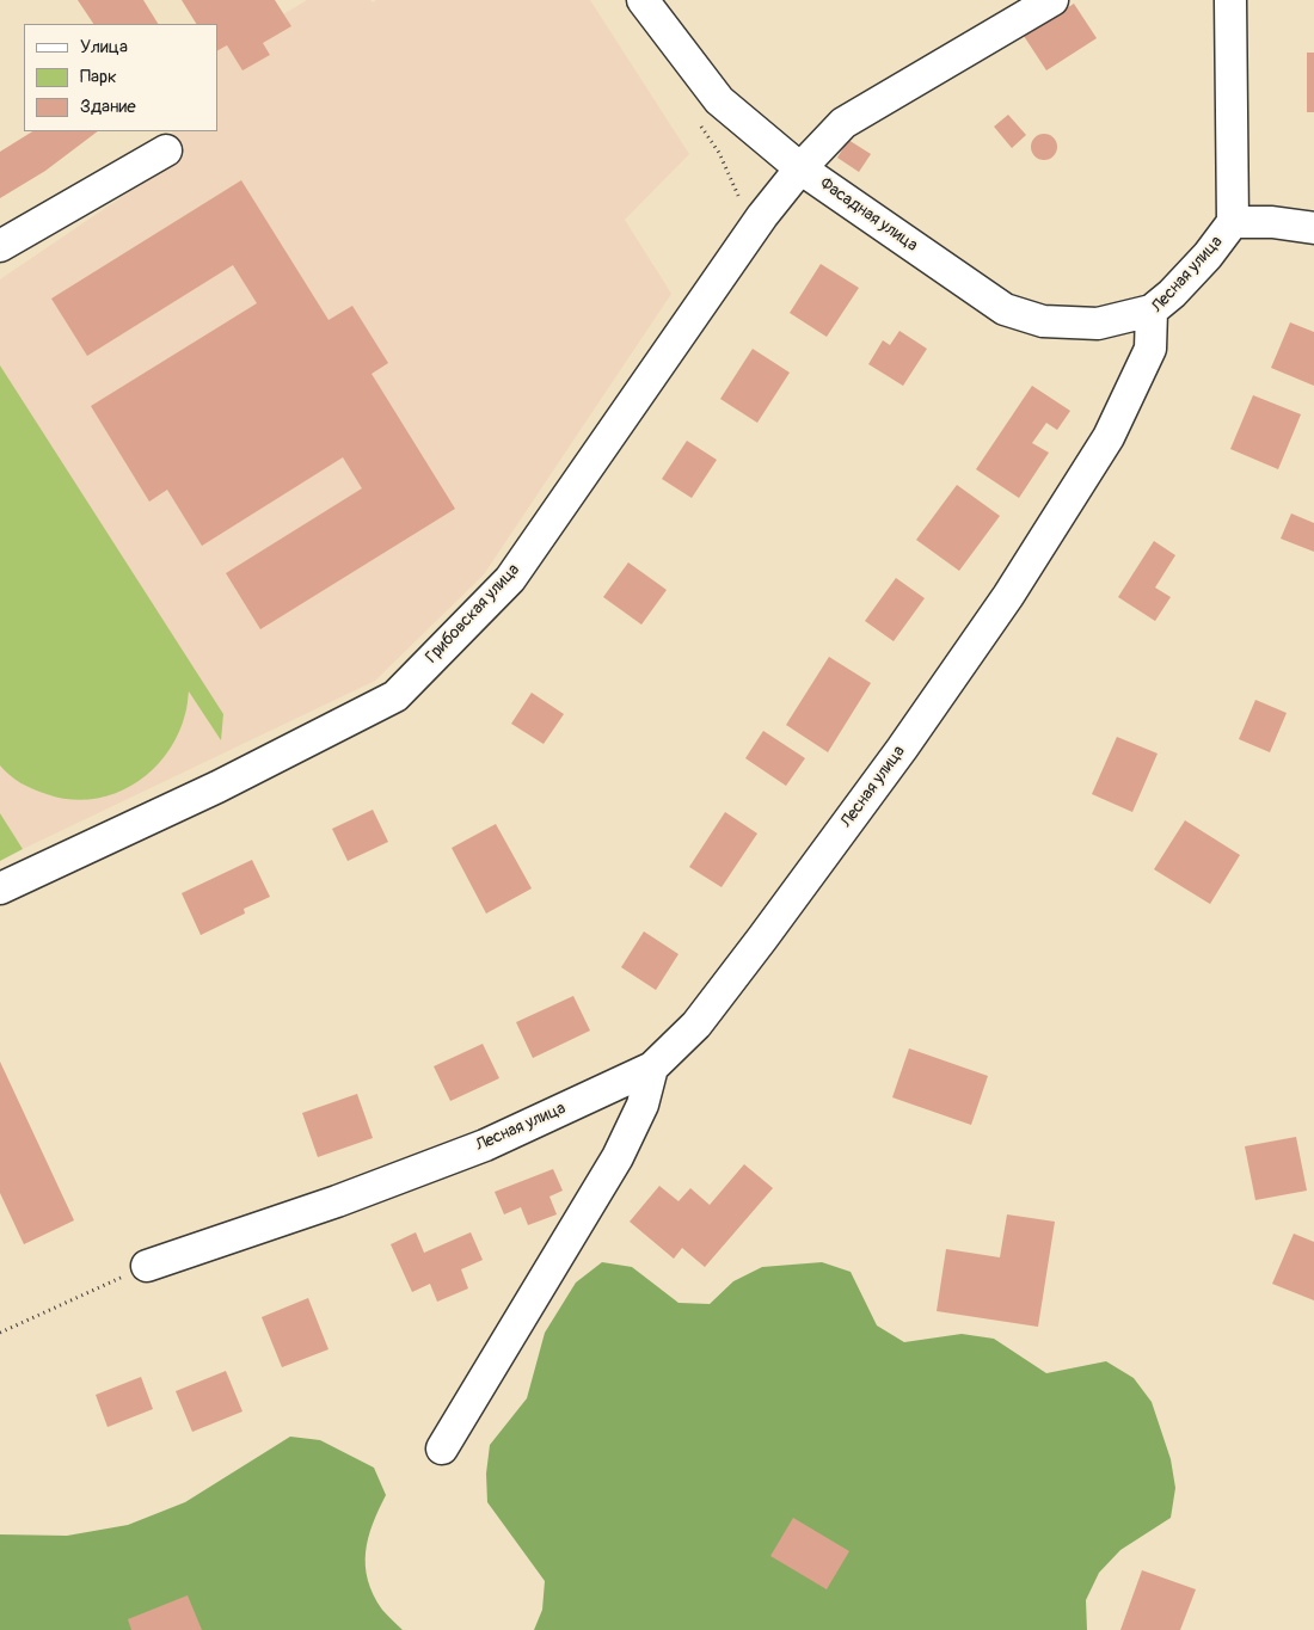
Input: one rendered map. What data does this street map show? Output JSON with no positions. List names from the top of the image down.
{
  "streets": {
    "street": ["Фасадная улица", "Лесная улица", "Грибовская улица"]
  },
  "crossings": [
    ["Фасадная улица", "Лесная улица"],
    ["Фасадная улица", "Грибовская улица"]
  ],
  "legend": ["Улица", "Парк", "Здание"]
}
